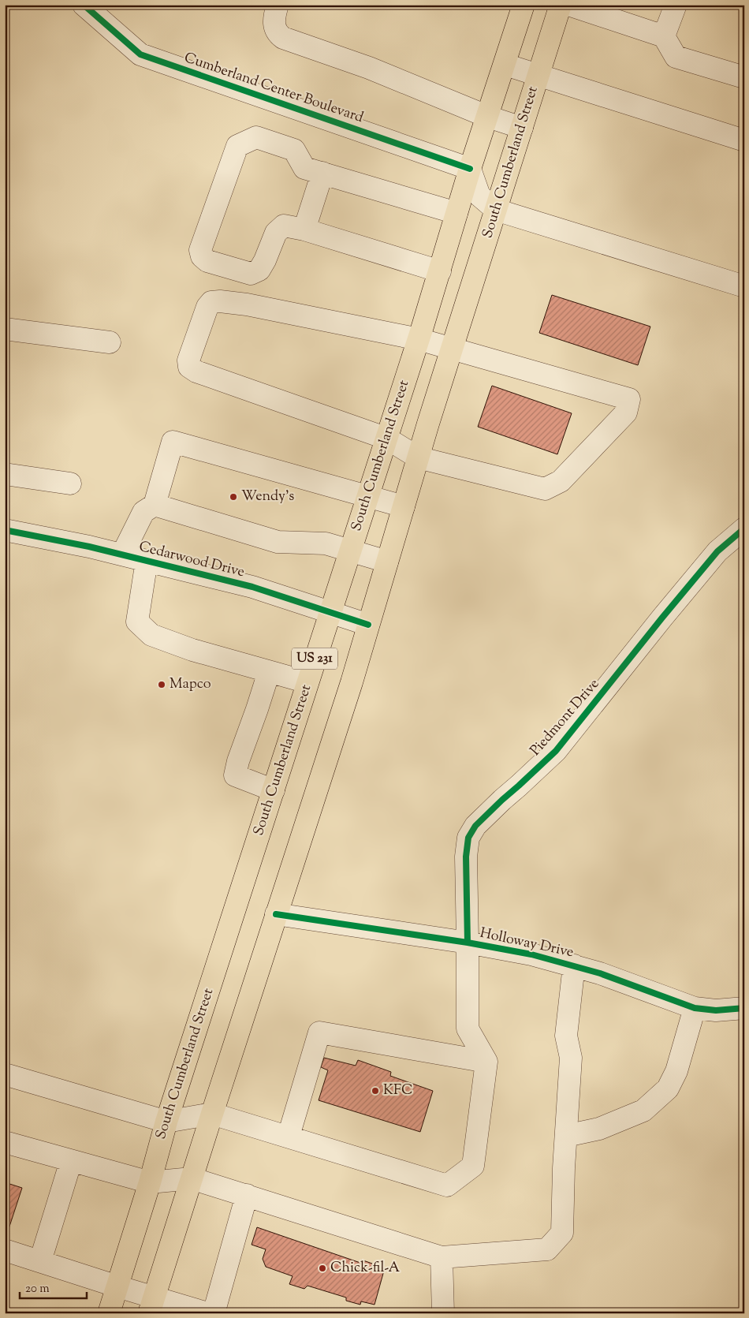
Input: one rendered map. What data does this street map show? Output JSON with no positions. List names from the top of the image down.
{
  "streets": {
    "main road": ["South Cumberland Street", "US 231"],
    "street": [
      "Cumberland Center Boulevard",
      "Cedarwood Drive",
      "Piedmont Drive",
      "Holloway Drive"
    ]
  },
  "crossings": [
    ["Cumberland Center Boulevard", "South Cumberland Street"],
    ["South Cumberland Street", "Cedarwood Drive"],
    ["South Cumberland Street", "Holloway Drive"],
    ["Piedmont Drive", "Holloway Drive"]
  ],
  "places": [
    "Wendy's",
    "Mapco",
    "KFC",
    "Chick-fil-A"
  ],
  "scale_bar": "20 m"
}
